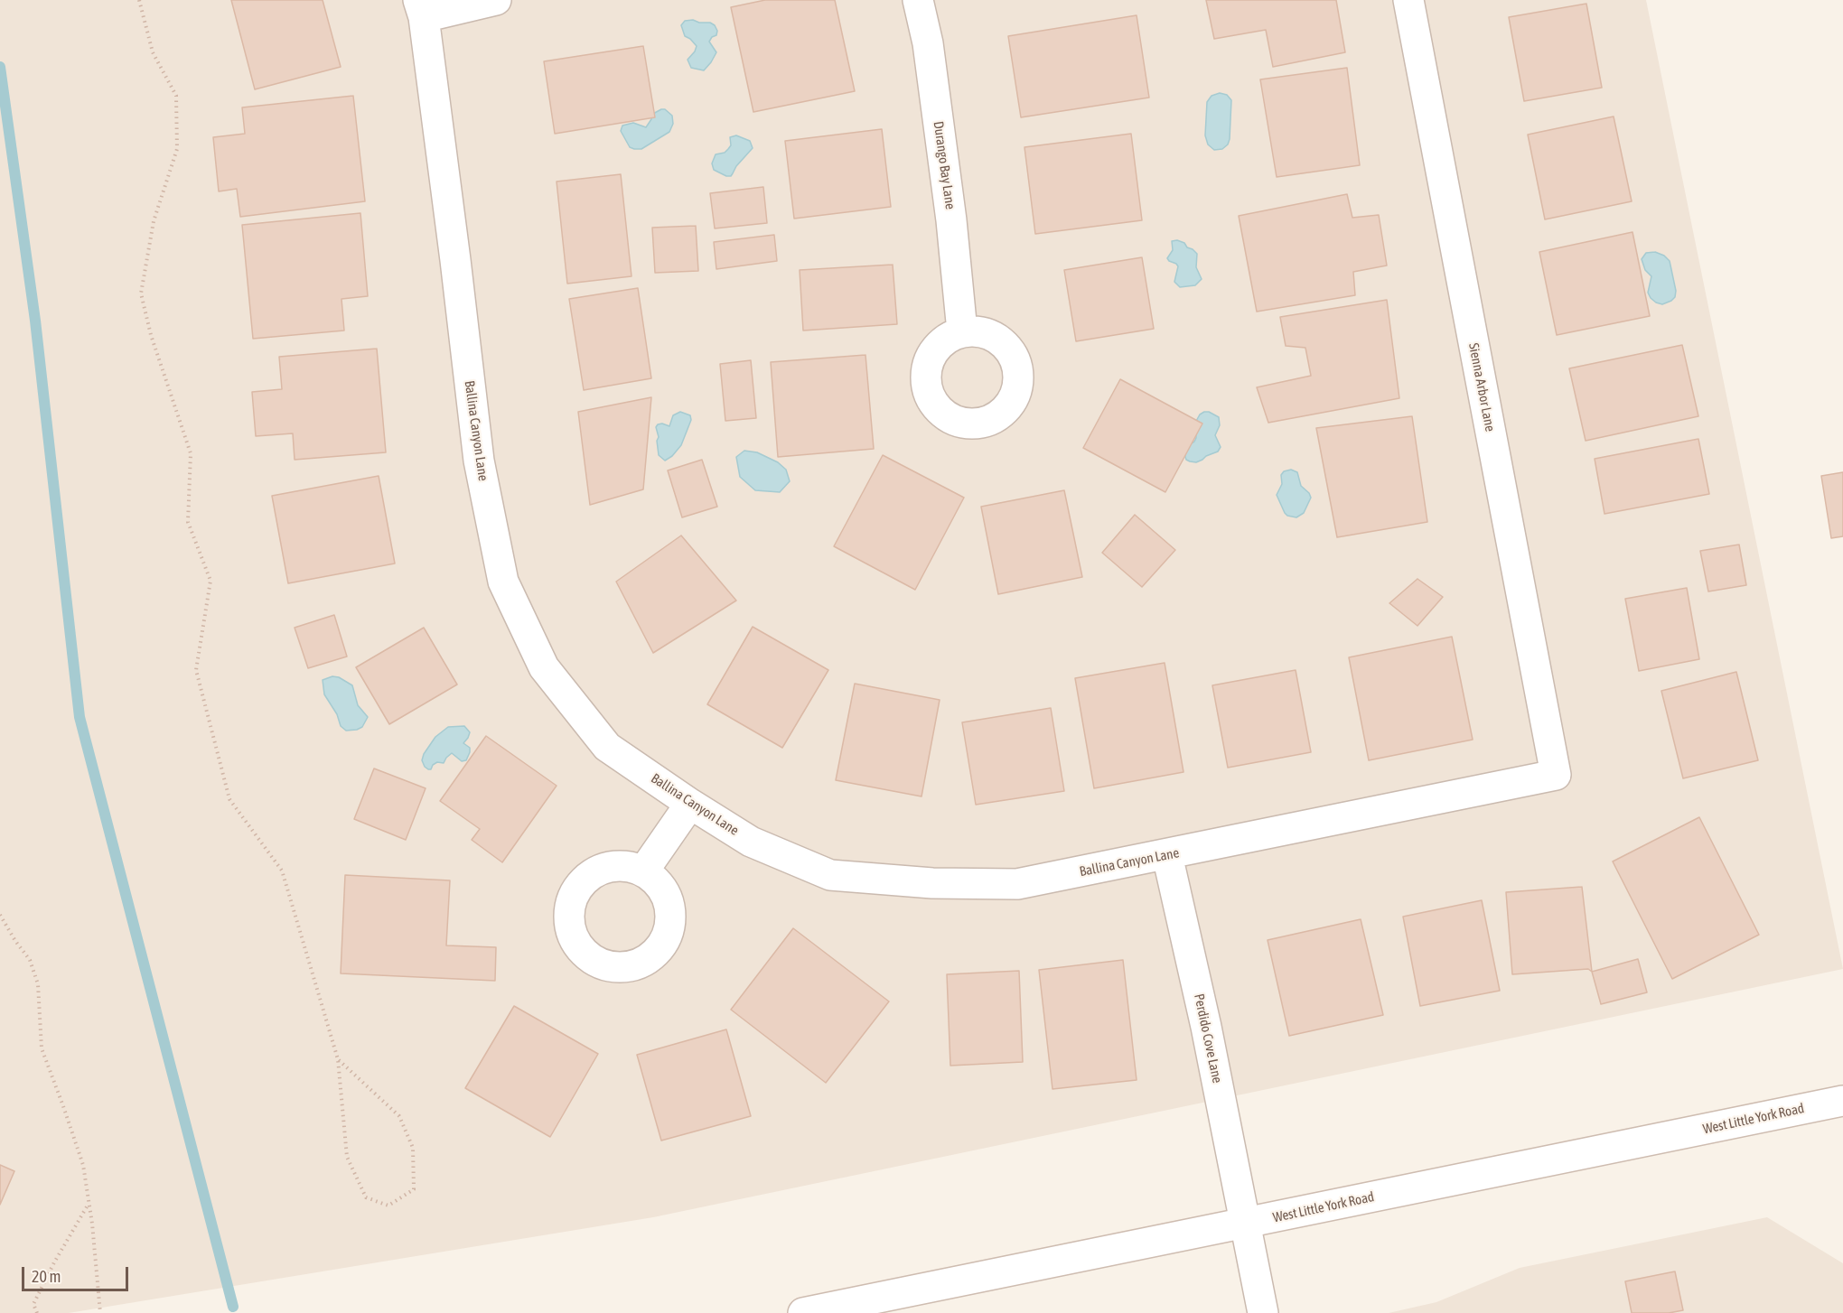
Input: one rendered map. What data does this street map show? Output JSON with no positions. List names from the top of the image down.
{
  "streets": {
    "street": [
      "Durango Bay Lane",
      "Sienna Arbor Lane",
      "Ballina Canyon Lane",
      "Perdido Cove Lane",
      "West Little York Road"
    ]
  },
  "crossings": [
    ["Sienna Arbor Lane", "Ballina Canyon Lane"],
    ["Ballina Canyon Lane", "Perdido Cove Lane"],
    ["Perdido Cove Lane", "West Little York Road"]
  ],
  "scale_bar": "20 m"
}
